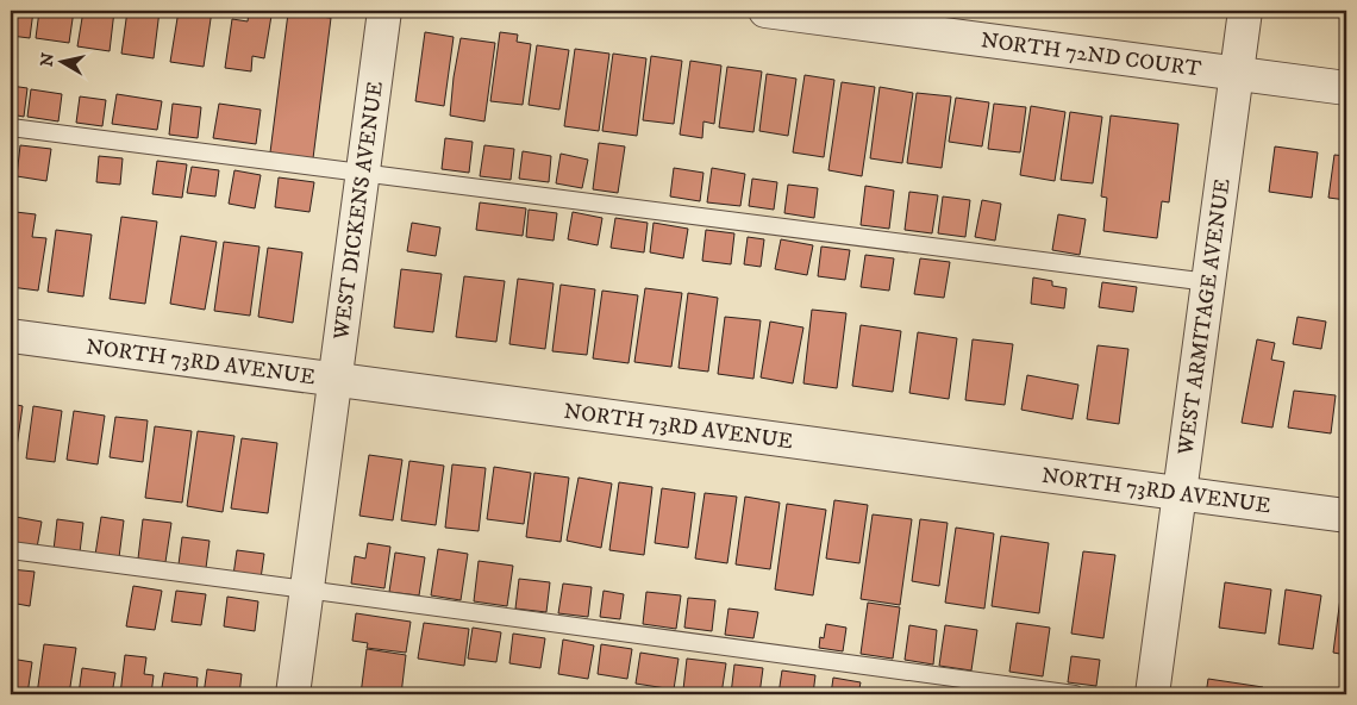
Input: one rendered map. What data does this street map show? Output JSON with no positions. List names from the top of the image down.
{
  "streets": {
    "street": [
      "NORTH 72ND COURT",
      "WEST DICKENS AVENUE",
      "WEST ARMITAGE AVENUE",
      "NORTH 73RD AVENUE"
    ]
  },
  "crossings": [
    ["NORTH 72ND COURT", "WEST ARMITAGE AVENUE"],
    ["WEST DICKENS AVENUE", "NORTH 73RD AVENUE"],
    ["WEST ARMITAGE AVENUE", "NORTH 73RD AVENUE"]
  ],
  "north": "left"
}
